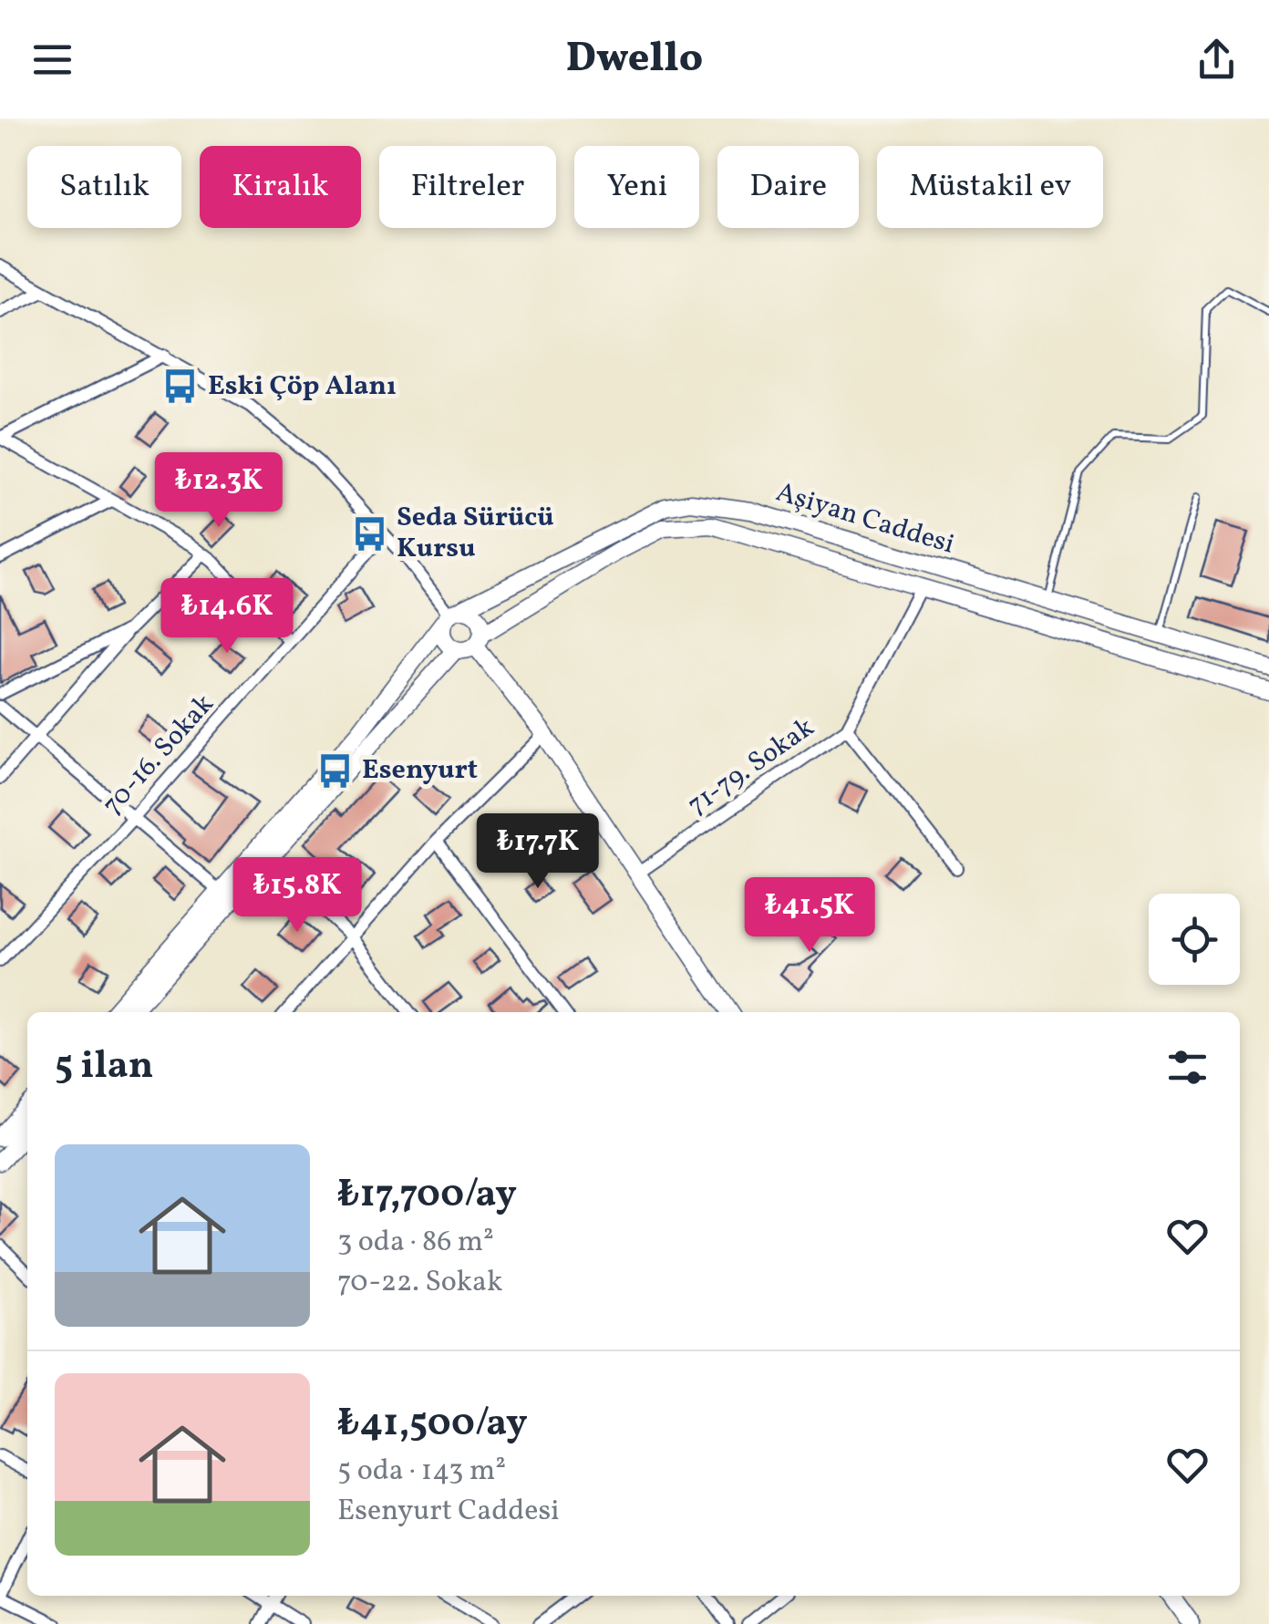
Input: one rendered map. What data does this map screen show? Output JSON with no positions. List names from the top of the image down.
{
  "streets": {
    "street": ["Aşiyan Caddesi", "70-16. Sokak", "71-79. Sokak"]
  },
  "crossings": [
    ["Aşiyan Caddesi", "71-79. Sokak"]
  ],
  "places": {
    "bus stop": ["Eski Çöp Alanı", "Seda Sürücü Kursu", "Esenyurt"]
  },
  "page": {
    "header": "Dwello",
    "chip": [
      "Satılık",
      "Kiralık",
      "Filtreler",
      "Yeni",
      "Daire",
      "Müstakil ev"
    ],
    "price": [
      "₺12.3K",
      "₺14.6K",
      "₺17.7K",
      "₺15.8K",
      "₺41.5K"
    ],
    "heading": "5 ilan",
    "list": [
      {
        "name": "₺17,700/ay",
        "note": "3 oda · 86 m² · 70-22. Sokak"
      },
      {
        "name": "₺41,500/ay",
        "note": "5 oda · 143 m² · Esenyurt Caddesi"
      }
    ]
  }
}
